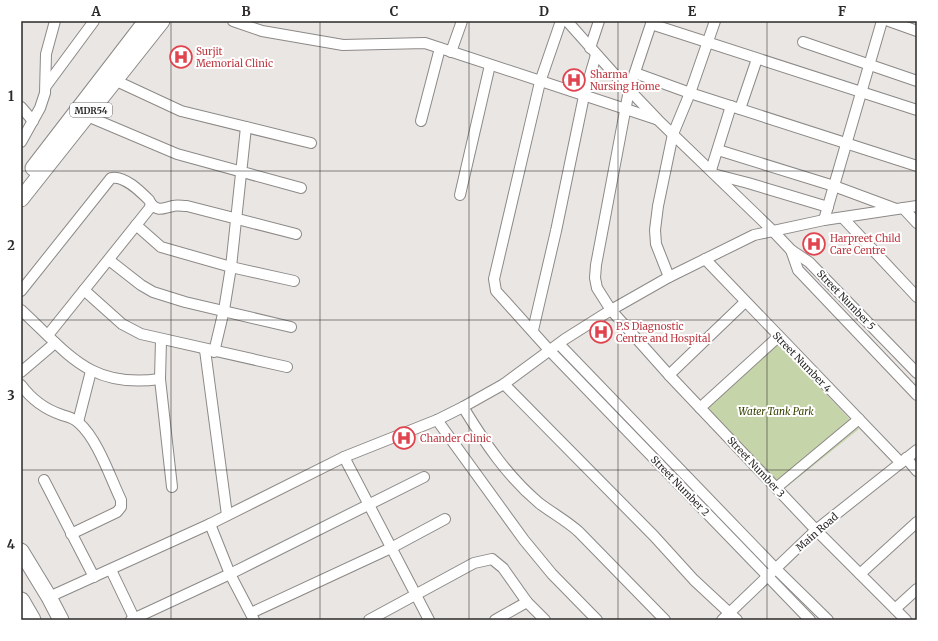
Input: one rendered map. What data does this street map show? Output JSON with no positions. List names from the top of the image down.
{
  "streets": {
    "main road": ["MDR54"],
    "street": [
      "Street Number 5",
      "Street Number 4",
      "Street Number 3",
      "Street Number 2",
      "Main Road"
    ]
  },
  "crossings": [
    ["Street Number 5", "Street Number 3"],
    ["Street Number 4", "Main Road"],
    ["Street Number 3", "Main Road"],
    ["Street Number 2", "Main Road"]
  ],
  "parks": ["Water Tank Park"],
  "places": {
    "hospital": [
      "Surjit Memorial Clinic",
      "Sharma Nursing Home",
      "Harpreet Child Care Centre",
      "P.S Diagnostic Centre and Hospital",
      "Chander Clinic"
    ]
  },
  "grid": {
    "columns": [
      "A",
      "B",
      "C",
      "D",
      "E",
      "F"
    ],
    "rows": [
      "1",
      "2",
      "3",
      "4"
    ]
  }
}
